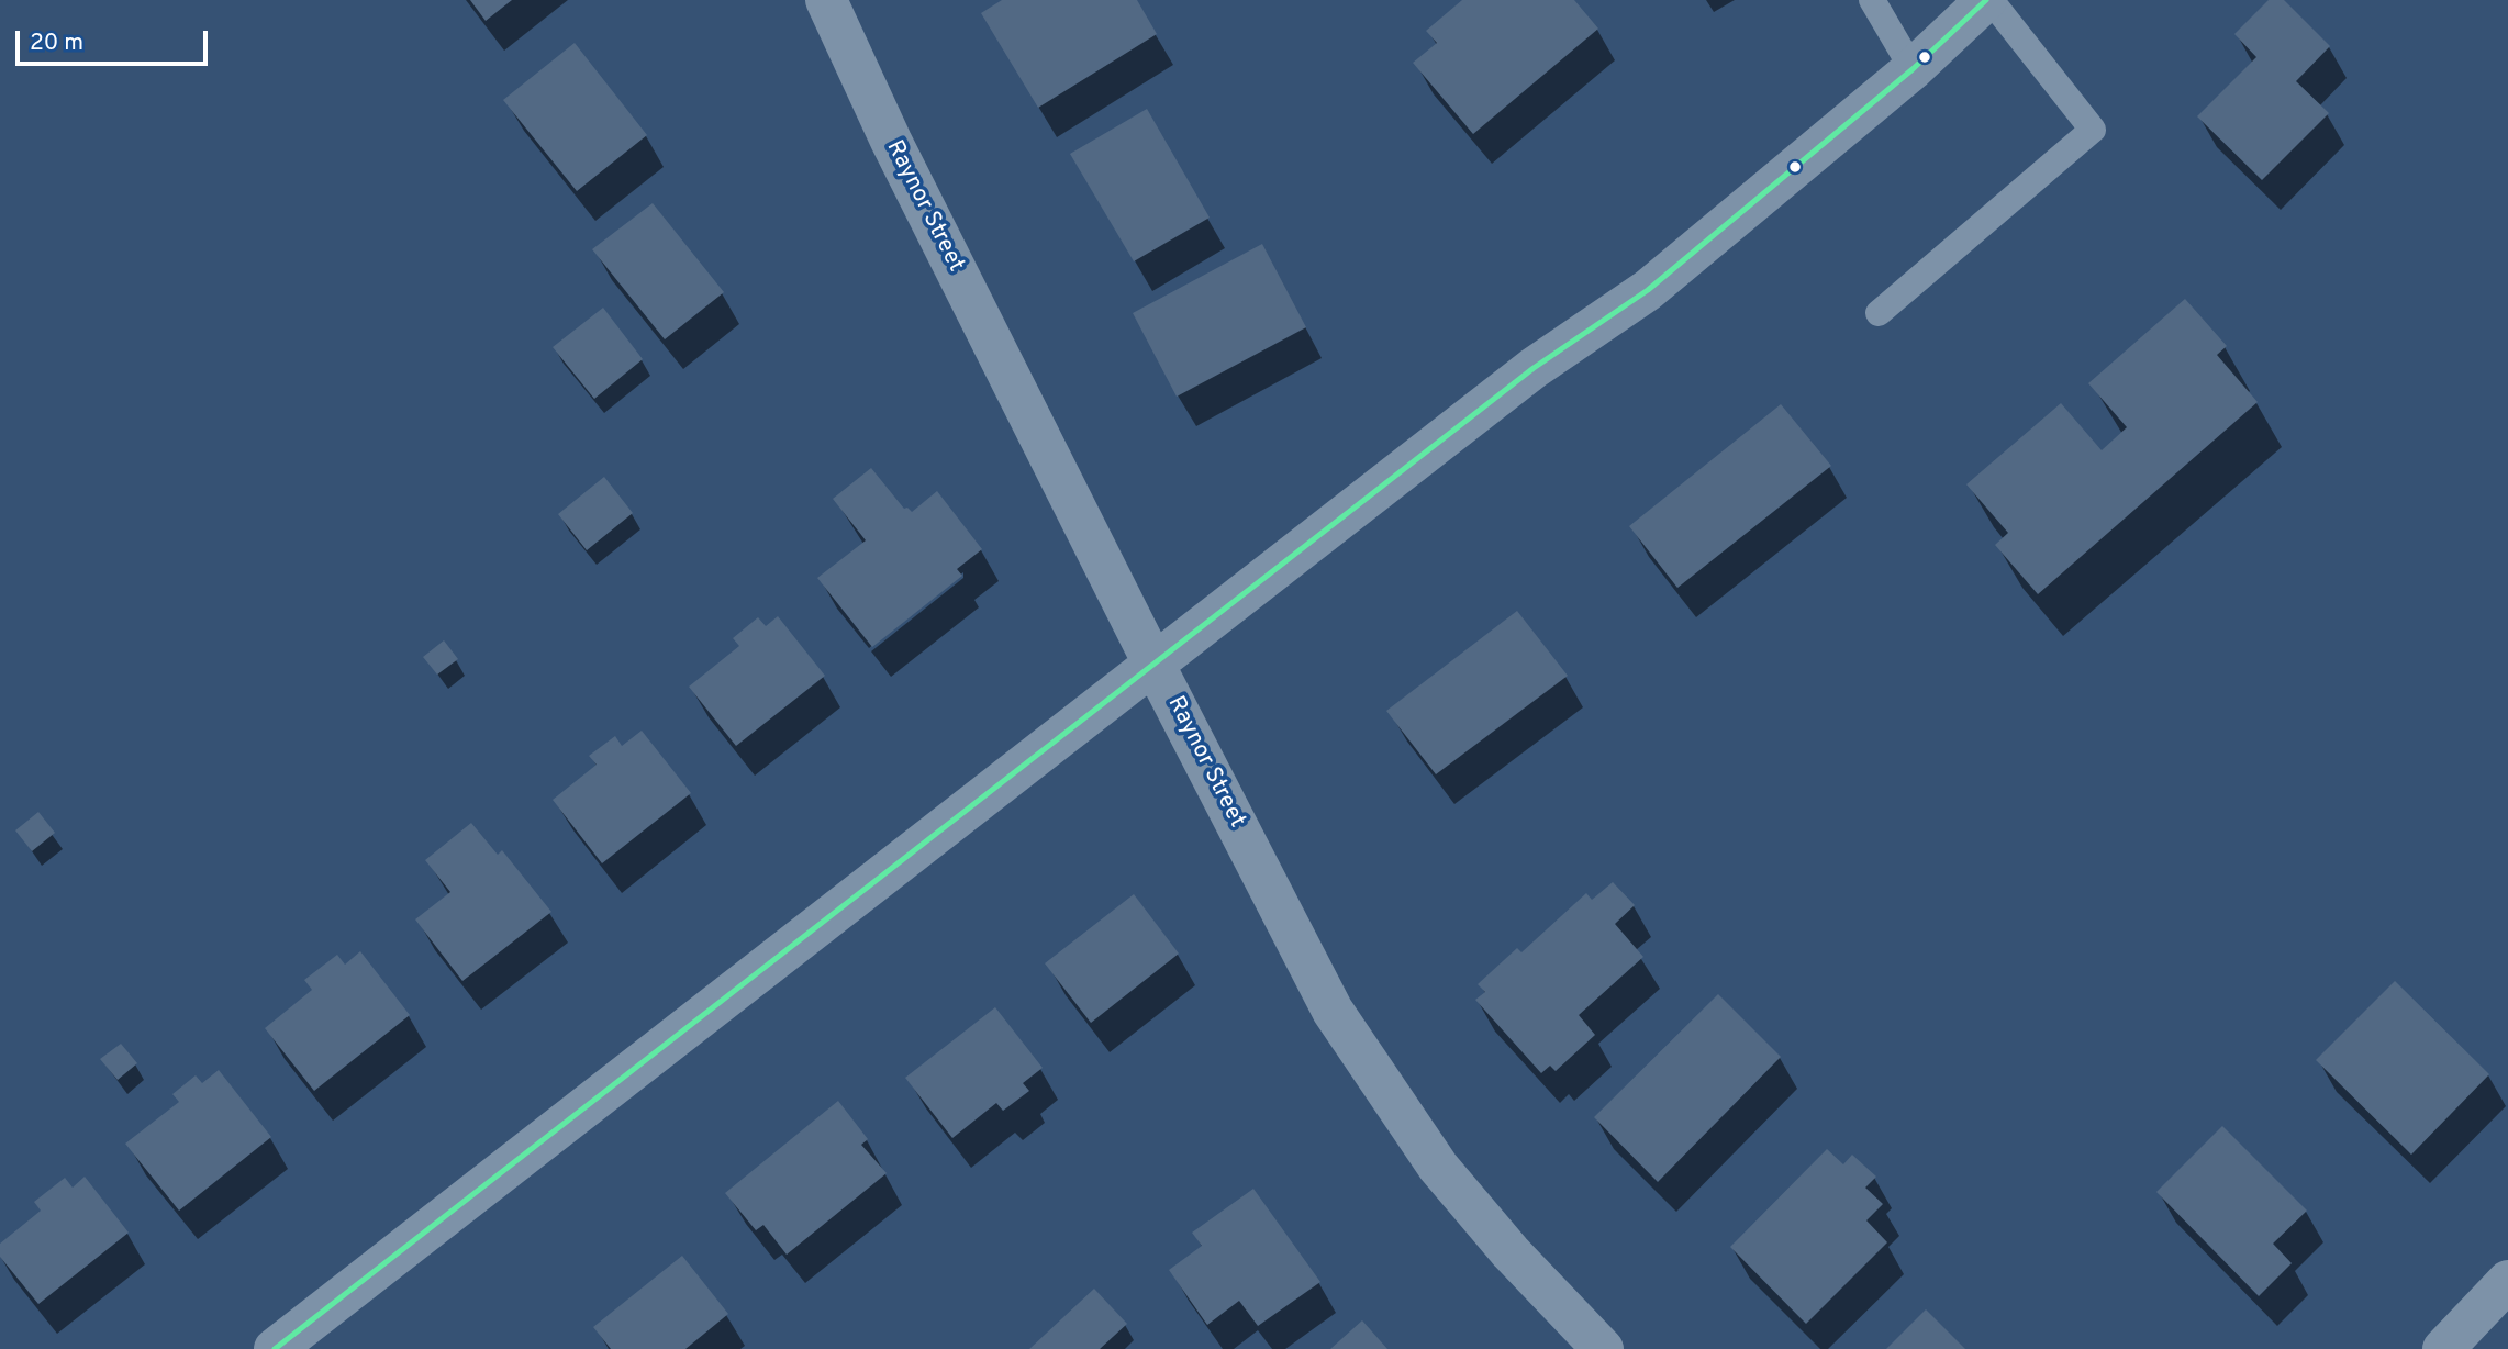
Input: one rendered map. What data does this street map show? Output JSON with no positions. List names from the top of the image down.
{
  "streets": {
    "street": ["Raynor Street"]
  },
  "scale_bar": "20 m"
}
